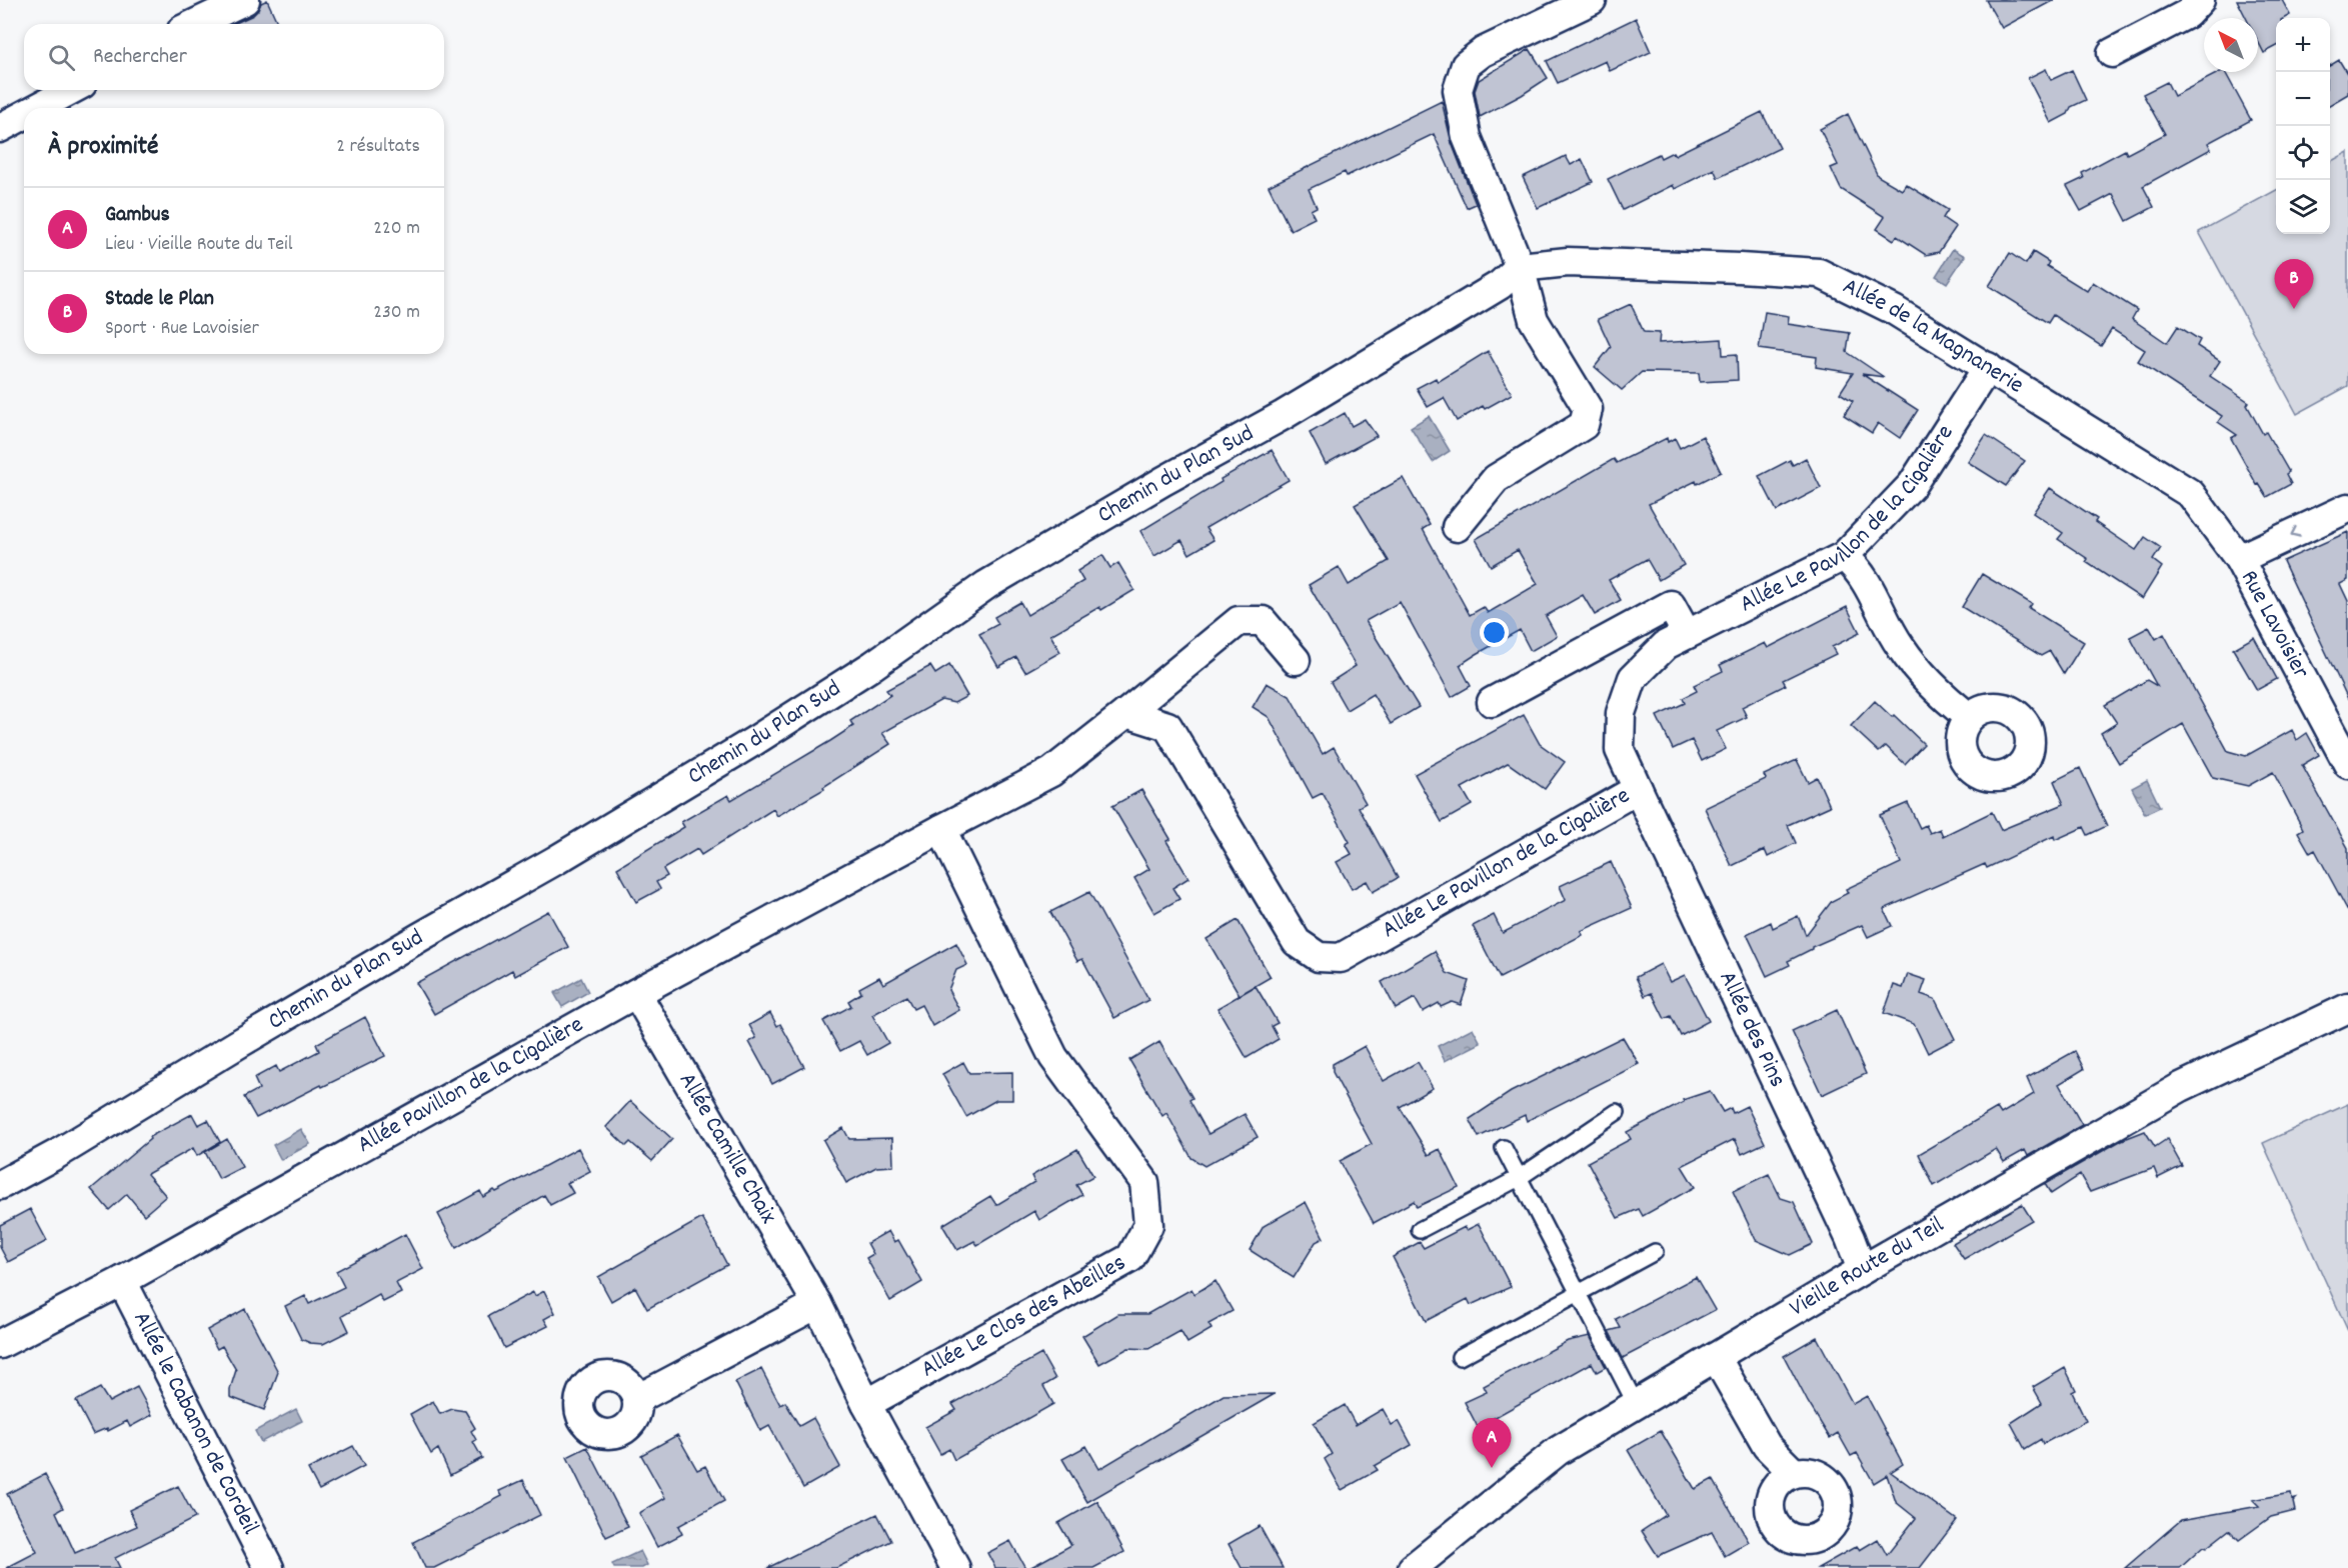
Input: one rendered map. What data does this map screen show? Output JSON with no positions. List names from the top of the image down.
{
  "streets": {
    "street": [
      "Allée de la Magnanerie",
      "Chemin du Plan Sud",
      "Allée Le Pavillon de la Cigalière",
      "Rue Lavoisier",
      "Allée des Pins",
      "Allée Pavillon de la Cigalière",
      "Allée Camille Chaix",
      "Vieille Route du Teil",
      "Allée Le Clos des Abeilles",
      "Allée le Cabanon de Cordeil"
    ]
  },
  "crossings": [
    ["Allée de la Magnanerie", "Chemin du Plan Sud"],
    ["Allée de la Magnanerie", "Allée Le Pavillon de la Cigalière"],
    ["Allée de la Magnanerie", "Rue Lavoisier"],
    ["Allée Le Pavillon de la Cigalière", "Allée des Pins"],
    ["Allée des Pins", "Vieille Route du Teil"],
    ["Allée Pavillon de la Cigalière", "Allée Camille Chaix"],
    ["Allée Pavillon de la Cigalière", "Allée Le Clos des Abeilles"],
    ["Allée Pavillon de la Cigalière", "Allée le Cabanon de Cordeil"],
    ["Allée Camille Chaix", "Allée Le Clos des Abeilles"]
  ],
  "north": "top left",
  "page": {
    "map_buttons": ["+", "−"],
    "search": "Rechercher",
    "heading": ["À proximité", "2 résultats"],
    "list": [
      {
        "mark": "A",
        "name": "Gambus",
        "note": "Lieu · Vieille Route du Teil",
        "value": "220 m"
      },
      {
        "mark": "B",
        "name": "Stade le Plan",
        "note": "Sport · Rue Lavoisier",
        "value": "230 m"
      }
    ],
    "pins": ["B", "A"]
  }
}
